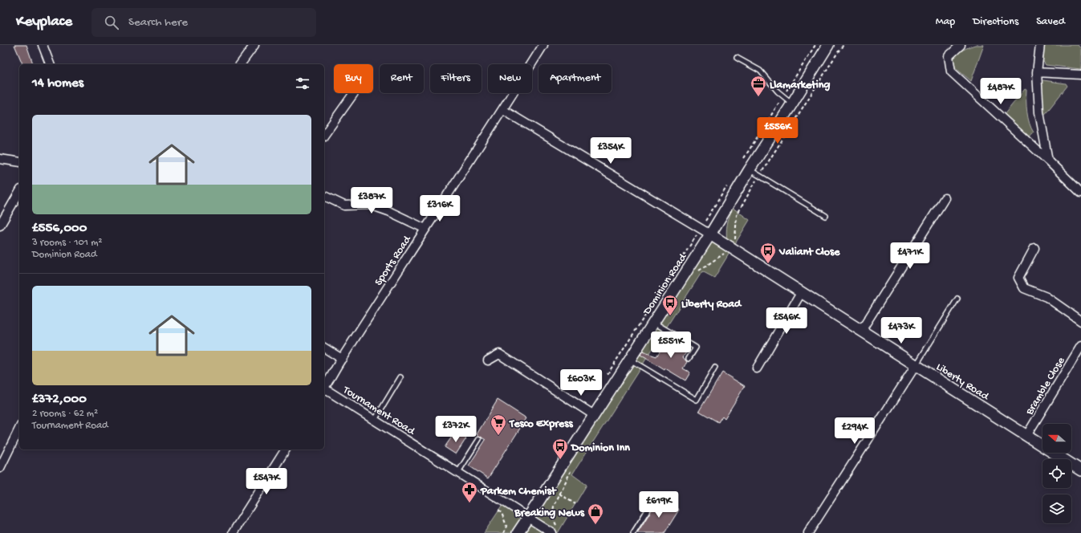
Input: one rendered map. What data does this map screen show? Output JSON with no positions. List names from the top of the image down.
{
  "streets": {
    "street": [
      "Sports Road",
      "Dominion Road",
      "Liberty Road",
      "Bramble Close",
      "Tournament Road"
    ]
  },
  "crossings": [
    ["Sports Road", "Liberty Road"],
    ["Dominion Road", "Liberty Road"],
    ["Dominion Road", "Tournament Road"],
    ["Liberty Road", "Bramble Close"]
  ],
  "places": {
    "office": ["Llamarketing"],
    "bus stop": ["Valiant Close", "Liberty Road", "Dominion Inn"],
    "supermarket": ["Tesco Express"],
    "pharmacy": ["Parkem Chemist"],
    "shop": ["Breaking News"]
  },
  "north": "left",
  "page": {
    "header": "Keyplace",
    "search": "Search here",
    "nav": ["Map", "Directions", "Saved"],
    "chip": [
      "Buy",
      "Rent",
      "Filters",
      "New",
      "Apartment"
    ],
    "heading": "14 homes",
    "price": [
      "£487K",
      "£556K",
      "£354K",
      "£387K",
      "£316K",
      "£471K",
      "£546K",
      "£473K",
      "£551K",
      "£603K",
      "£372K",
      "£294K",
      "£547K",
      "£619K"
    ],
    "list": [
      {
        "name": "£556,000",
        "note": "3 rooms · 101 m² · Dominion Road"
      },
      {
        "name": "£372,000",
        "note": "2 rooms · 62 m² · Tournament Road"
      }
    ]
  }
}
